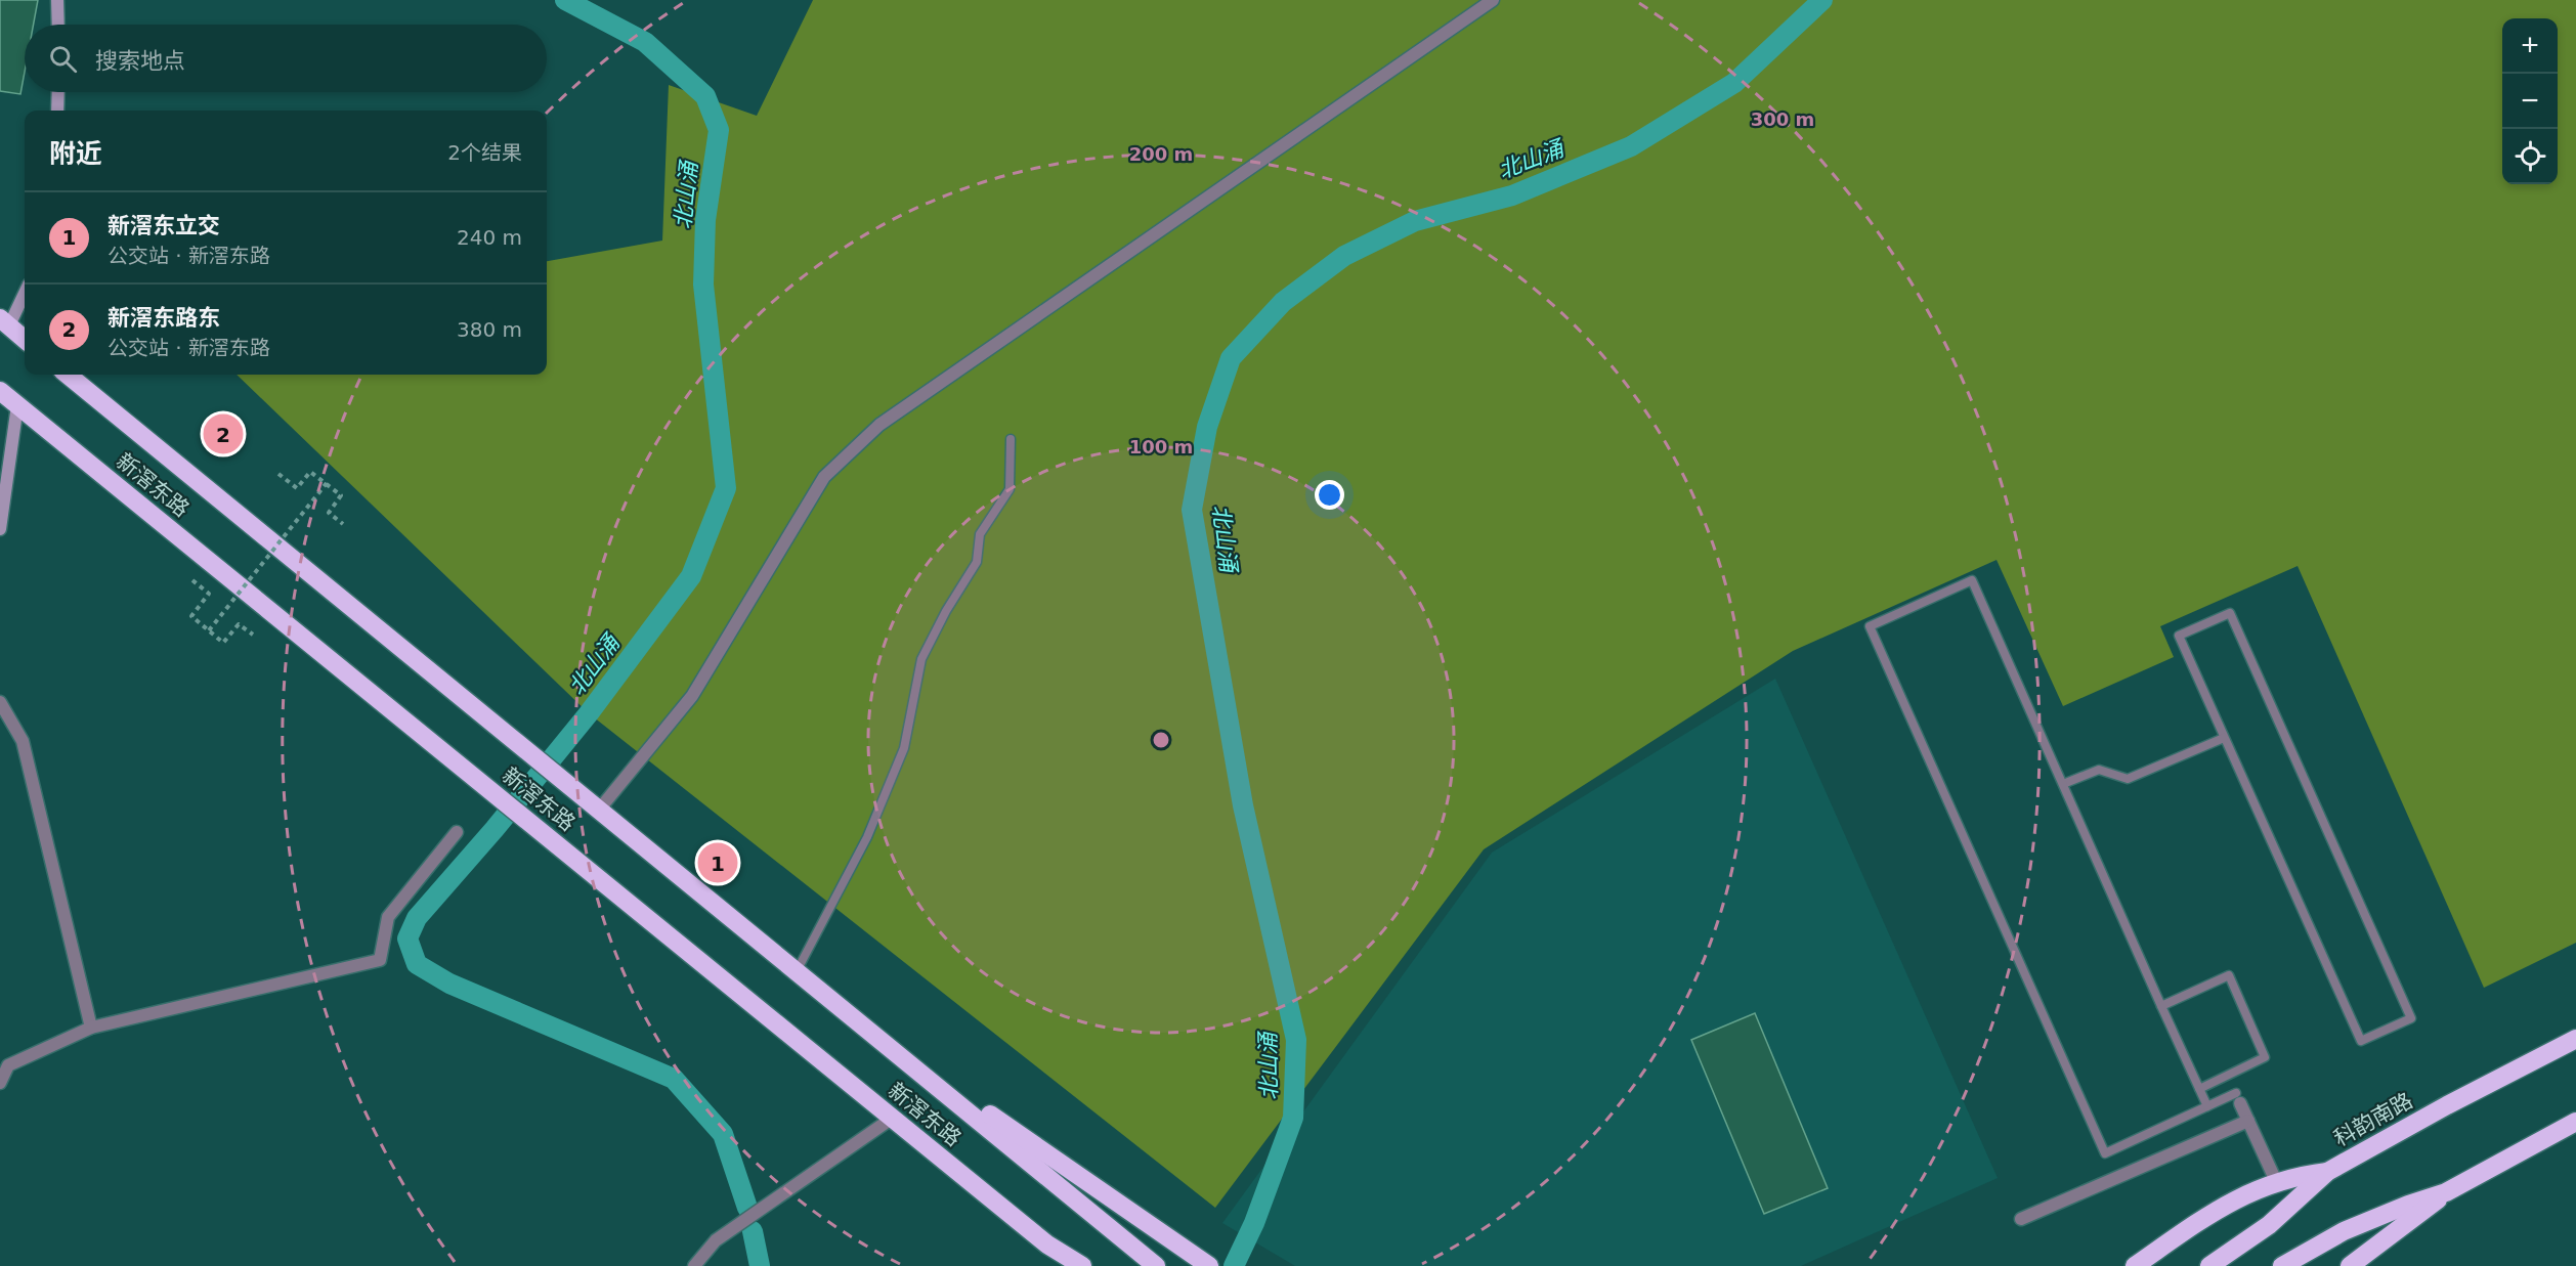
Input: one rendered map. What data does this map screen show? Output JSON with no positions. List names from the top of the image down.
{
  "streets": {
    "highway": ["新滘东路", "科韵南路"]
  },
  "water": ["北山涌"],
  "page": {
    "map_buttons": ["+", "−"],
    "search": "搜索地点",
    "heading": ["附近", "2个结果"],
    "list": [
      {
        "mark": "1",
        "name": "新滘东立交",
        "note": "公交站 · 新滘东路",
        "value": "240 m"
      },
      {
        "mark": "2",
        "name": "新滘东路东",
        "note": "公交站 · 新滘东路",
        "value": "380 m"
      }
    ],
    "pins": ["2", "1"]
  },
  "rings": ["300 m", "200 m", "100 m"]
}
